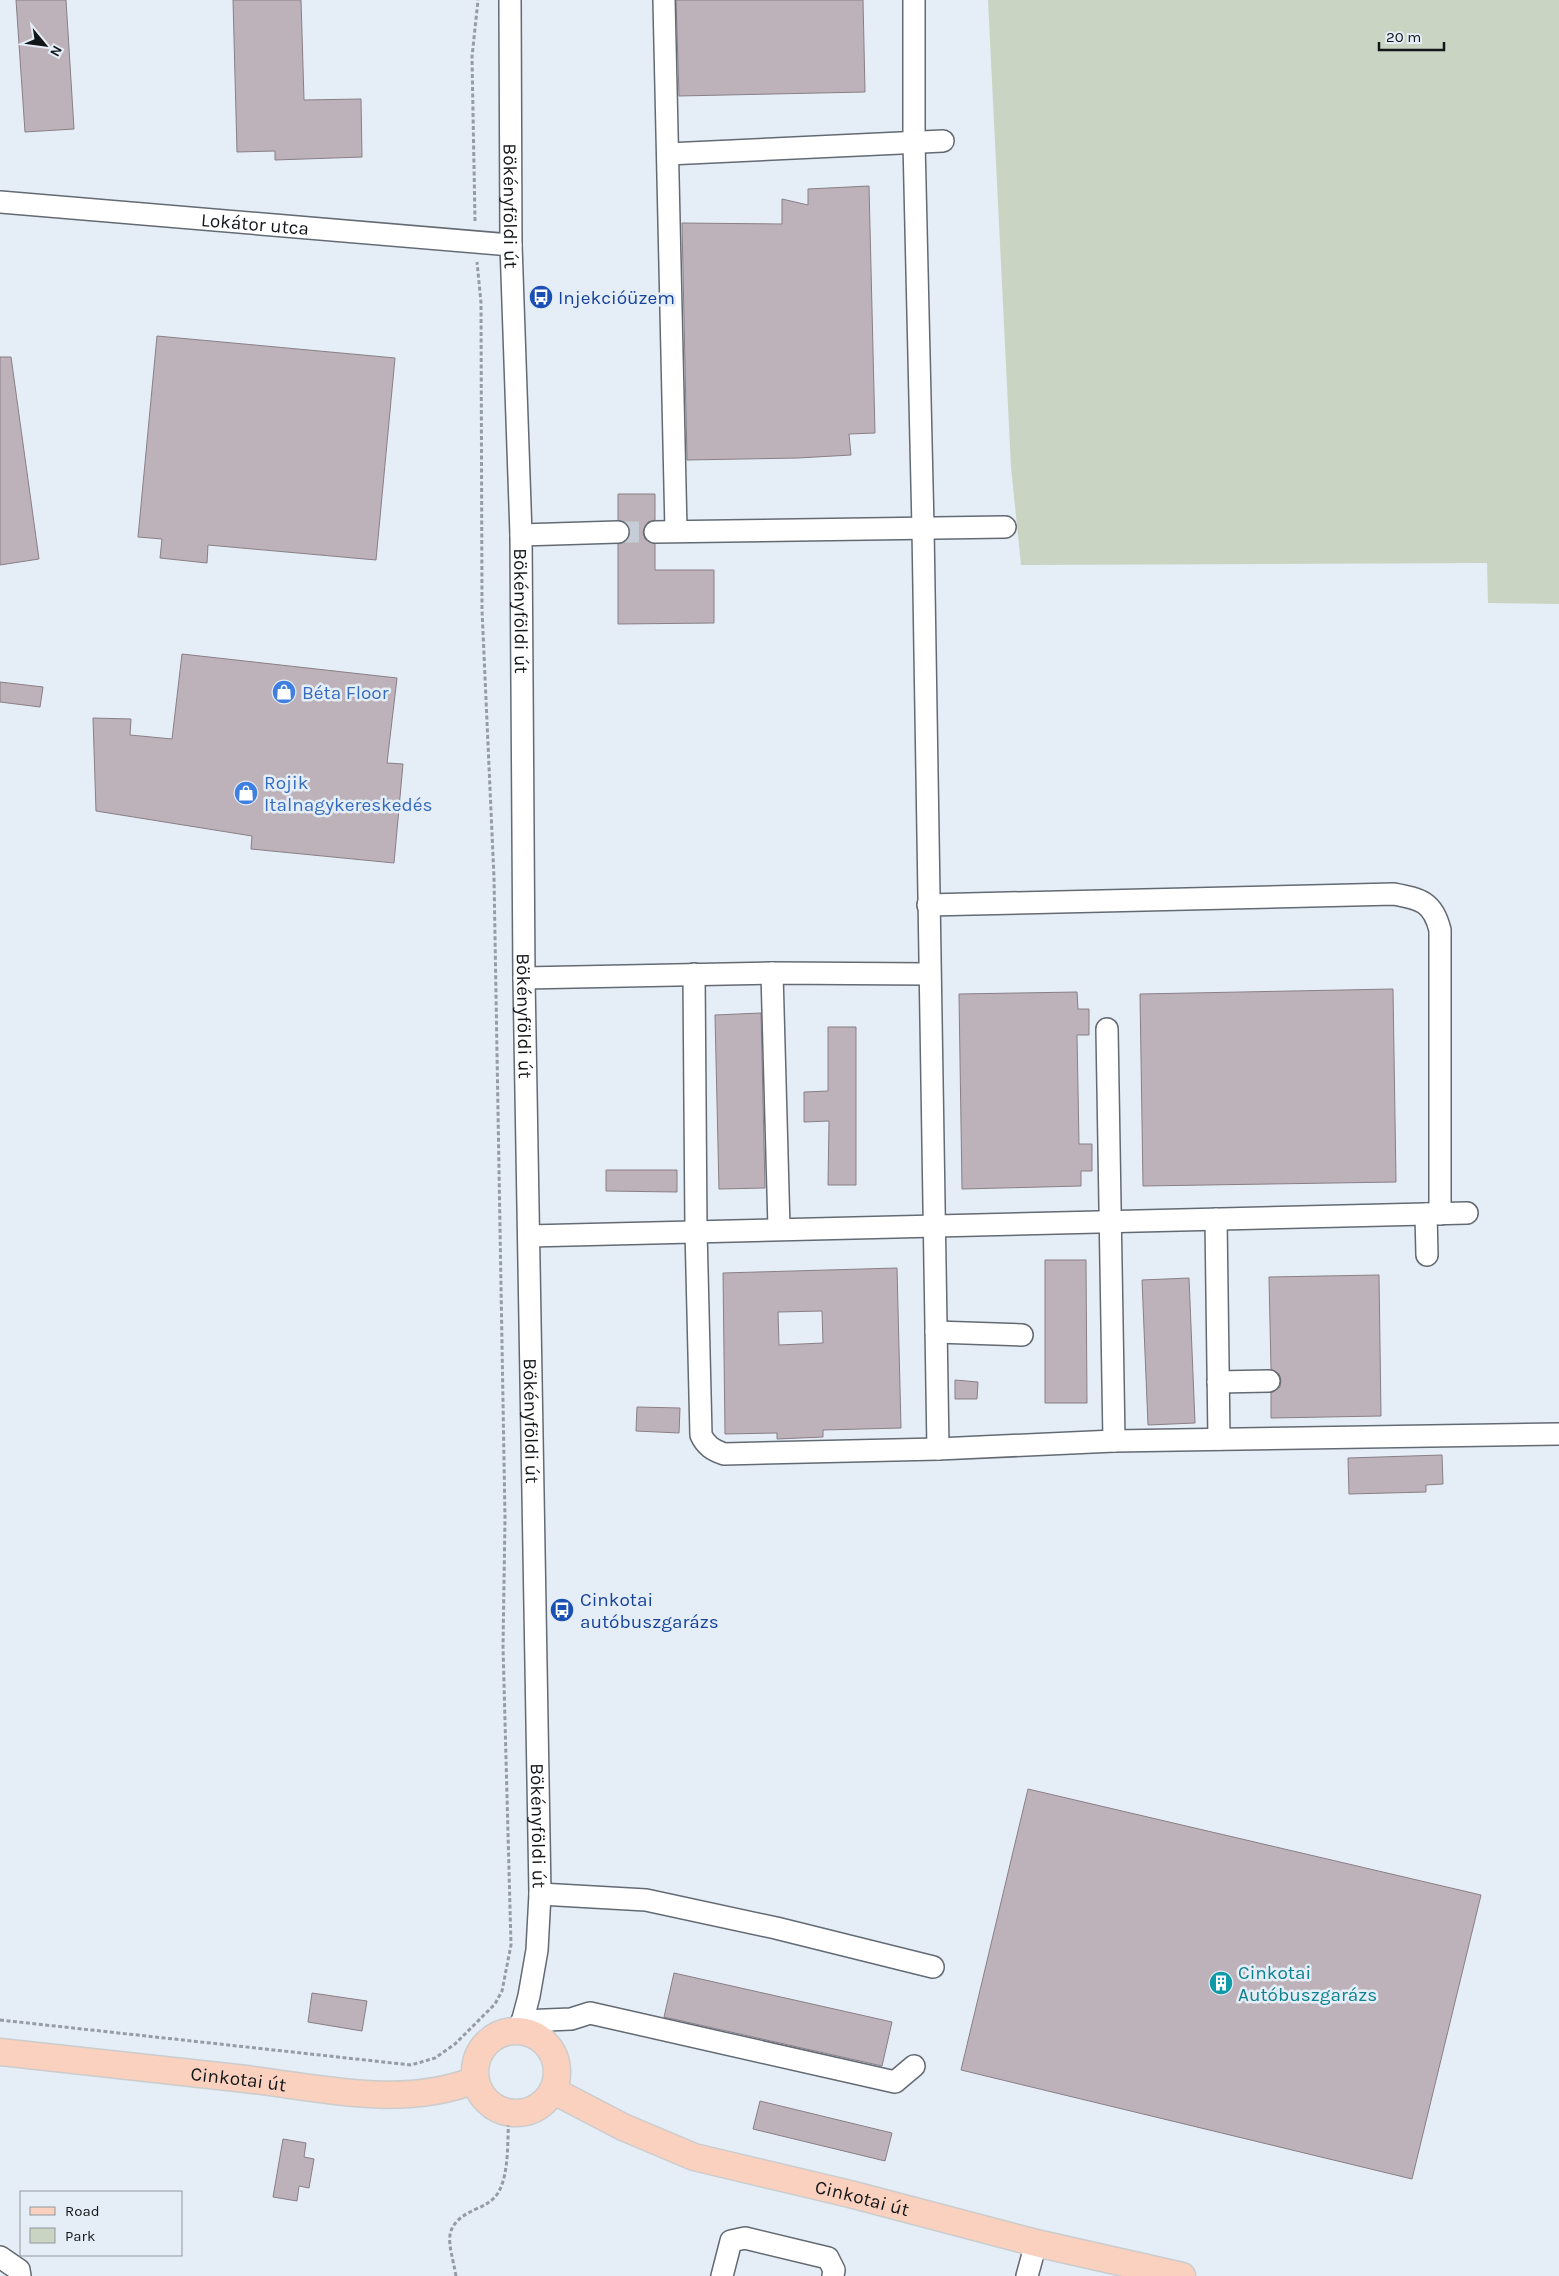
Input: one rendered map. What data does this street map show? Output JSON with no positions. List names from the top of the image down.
{
  "streets": {
    "main road": ["Cinkotai út"],
    "street": ["Bökényföldi út", "Lokátor utca"]
  },
  "crossings": [
    ["Bökényföldi út", "Lokátor utca"],
    ["Bökényföldi út", "Cinkotai út"]
  ],
  "places": {
    "bus stop": ["Injekcióüzem", "Cinkotai autóbuszgarázs"],
    "shop": ["Béta Floor", "Rojik Italnagykereskedés"],
    "building": ["Cinkotai Autóbuszgarázs"]
  },
  "legend": ["Road", "Park"],
  "scale_bar": "20 m",
  "north": "bottom right"
}
